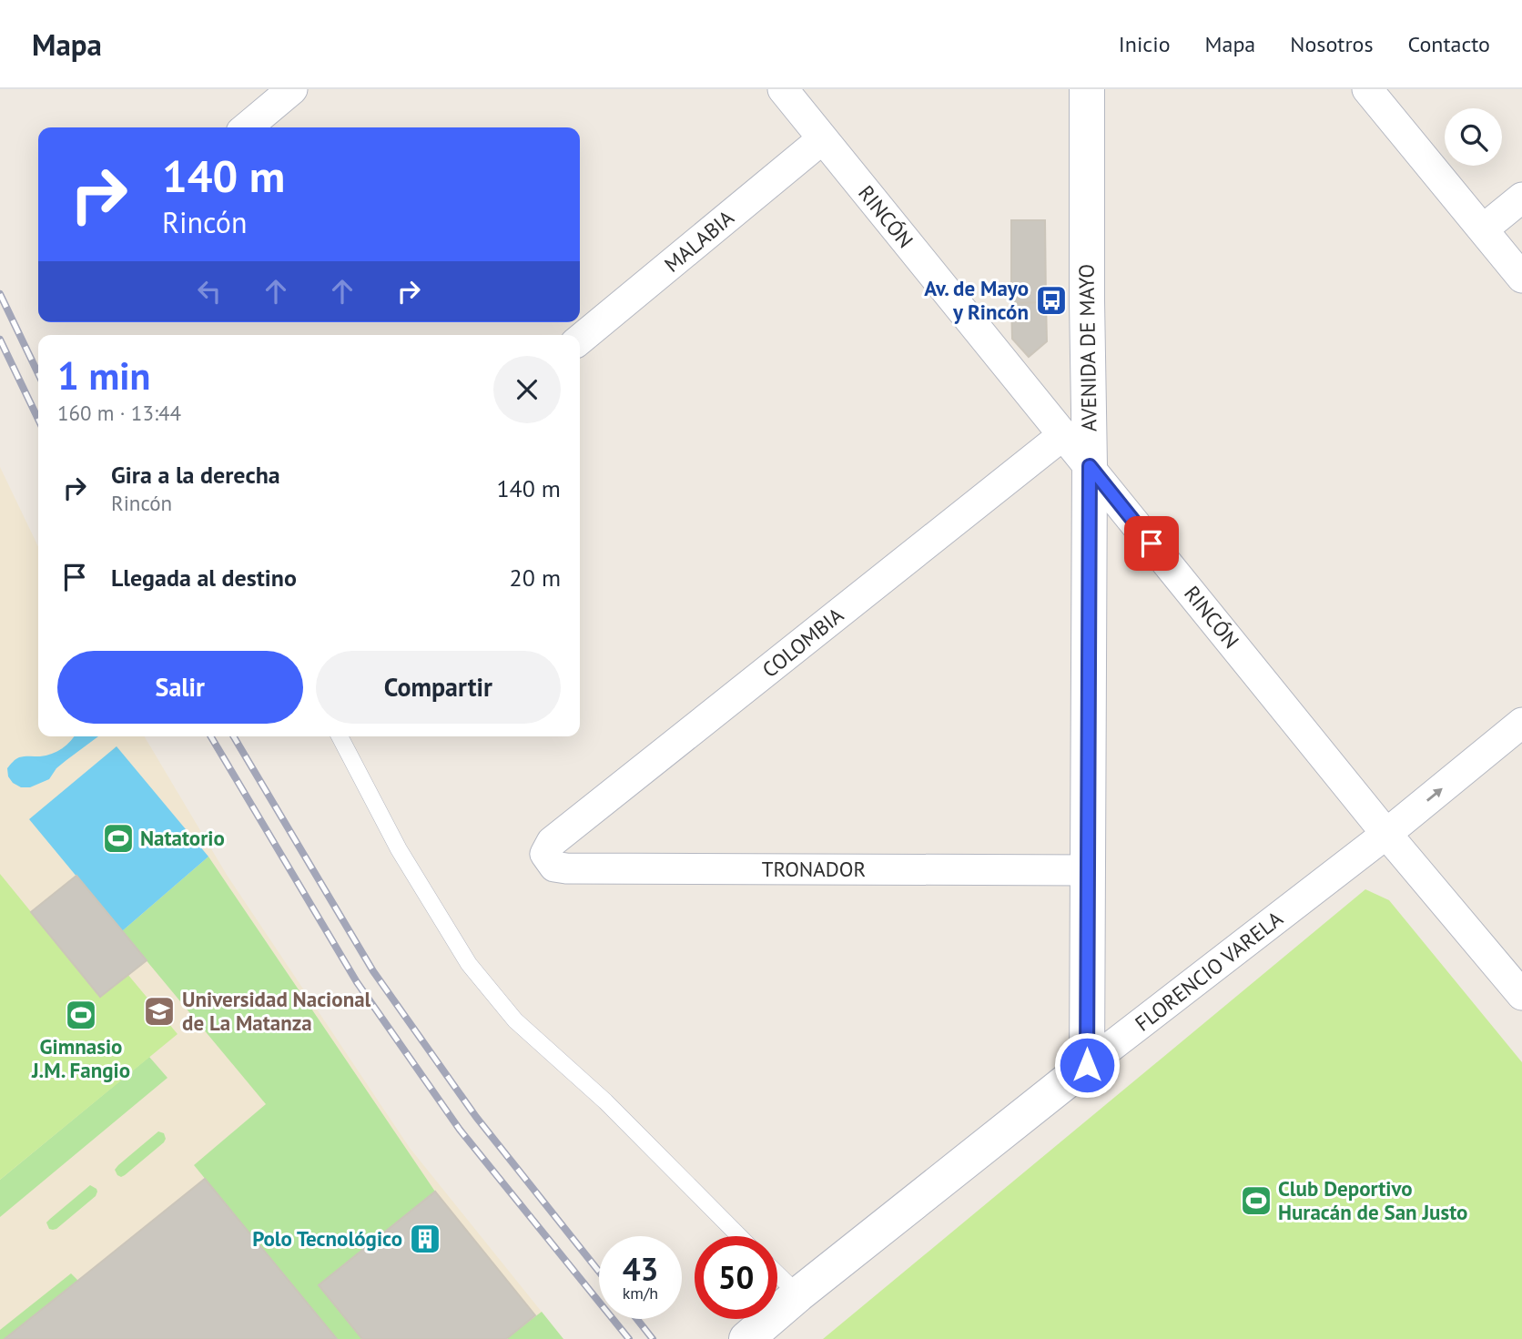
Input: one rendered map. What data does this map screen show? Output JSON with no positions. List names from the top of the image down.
{
  "streets": {
    "main road": ["AVENIDA DE MAYO", "FLORENCIO VARELA"],
    "street": [
      "RINCÓN",
      "MALABIA",
      "COLOMBIA",
      "TRONADOR"
    ]
  },
  "crossings": [
    ["RINCÓN", "MALABIA"],
    ["RINCÓN", "AVENIDA DE MAYO"],
    ["RINCÓN", "COLOMBIA"],
    ["RINCÓN", "FLORENCIO VARELA"],
    ["AVENIDA DE MAYO", "TRONADOR"],
    ["AVENIDA DE MAYO", "FLORENCIO VARELA"],
    ["COLOMBIA", "TRONADOR"]
  ],
  "places": {
    "bus stop": ["Av. de Mayo y Rincón"],
    "sports": ["Natatorio", "Gimnasio J.M. Fangio", "Club Deportivo Huracán de San Justo"],
    "school or university": ["Universidad Nacional de La Matanza"],
    "building": ["Polo Tecnológico"]
  },
  "page": {
    "header": "Mapa",
    "nav": [
      "Inicio",
      "Mapa",
      "Nosotros",
      "Contacto"
    ],
    "turn": ["140 m", "Rincón"],
    "heading": ["1 min", "160 m · 13:44"],
    "list": [
      {
        "name": "Gira a la derecha",
        "note": "Rincón",
        "value": "140 m"
      },
      {
        "name": "Llegada al destino",
        "value": "20 m"
      }
    ],
    "buttons": ["Salir", "Compartir"],
    "speed": "43 km/h",
    "limit": "50"
  }
}
